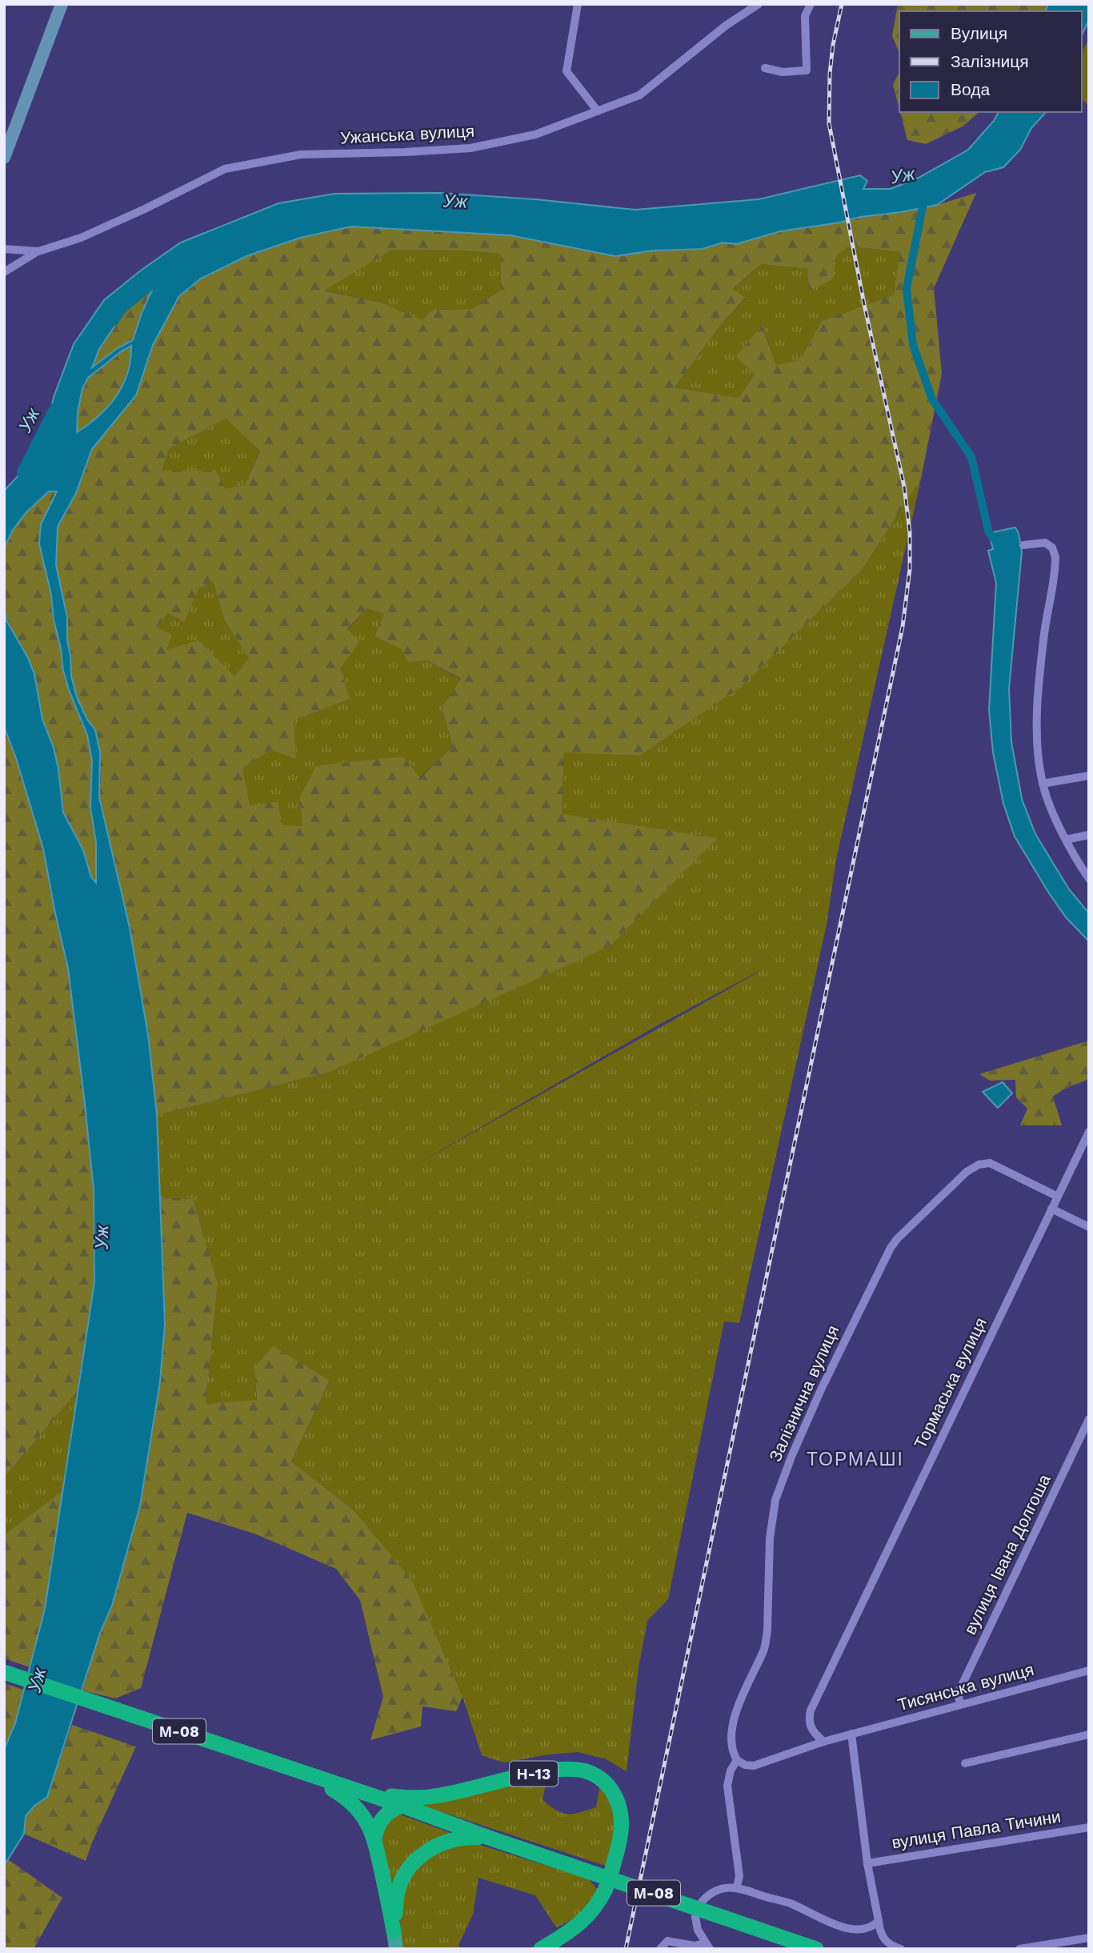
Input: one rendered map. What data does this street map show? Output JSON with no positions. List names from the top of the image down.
{
  "streets": {
    "highway": ["М-08", "Н-13"],
    "street": [
      "Ужанська вулиця",
      "Тормаська вулиця",
      "Залізнична вулиця",
      "вулиця Івана Долгоша",
      "Тисянська вулиця",
      "вулиця Павла Тичини"
    ]
  },
  "crossings": [
    ["Тормаська вулиця", "Залізнична вулиця"],
    ["вулиця Івана Долгоша", "Тисянська вулиця"],
    ["М-08", "Н-13"]
  ],
  "districts": ["ТОРМАШІ"],
  "water": ["Уж"],
  "legend": ["Вулиця", "Залізниця", "Вода"]
}
